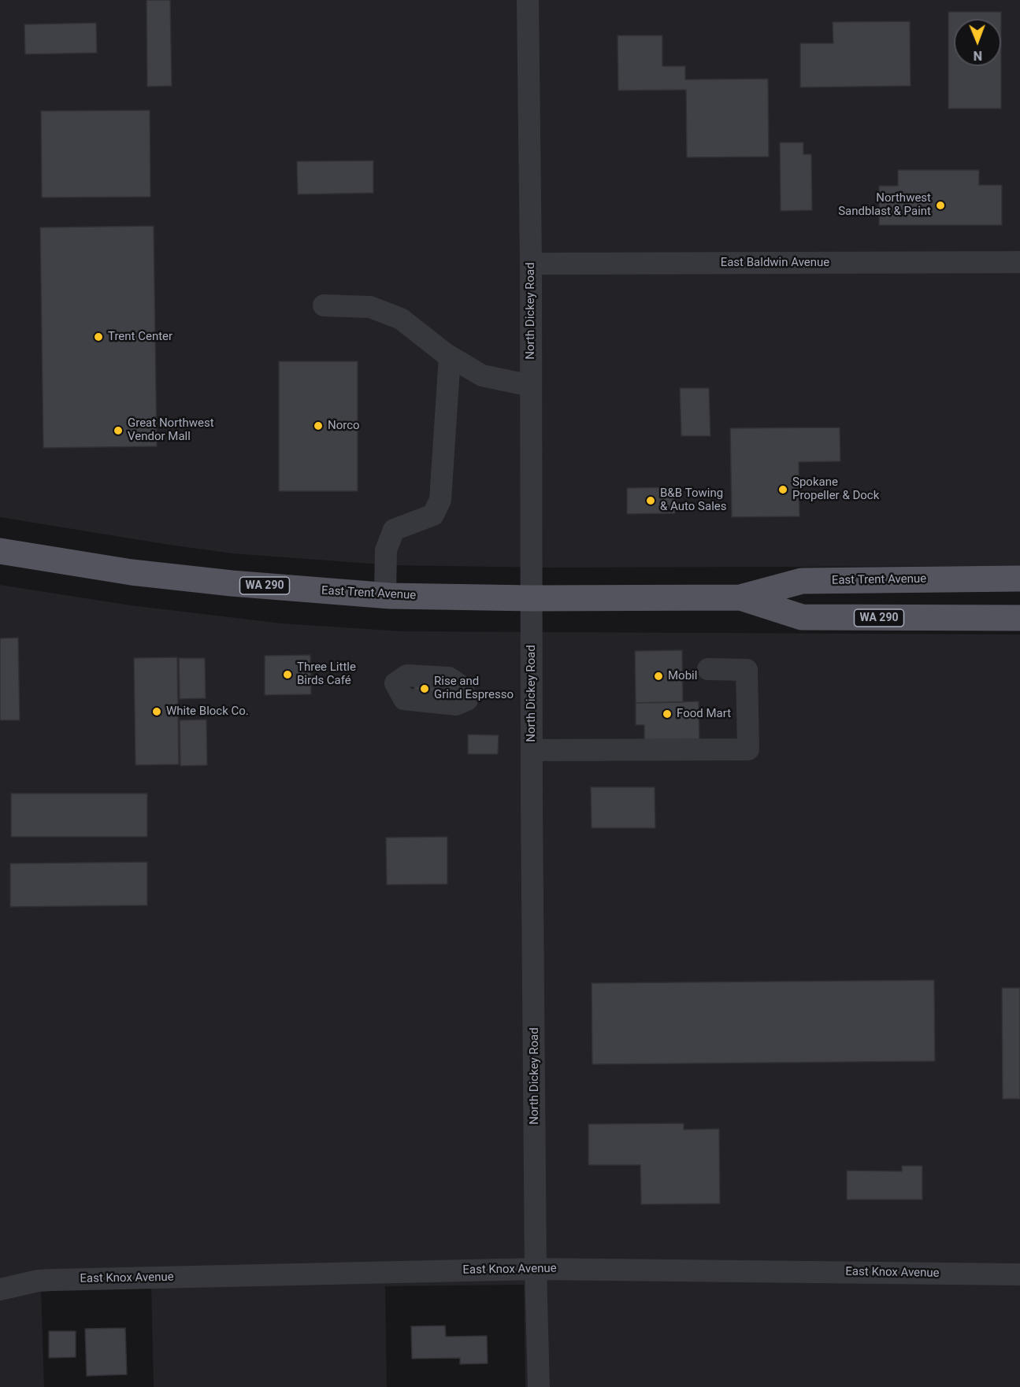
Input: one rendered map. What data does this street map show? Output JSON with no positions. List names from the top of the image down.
{
  "streets": {
    "main road": ["East Trent Avenue", "WA 290"],
    "street": ["East Baldwin Avenue", "North Dickey Road", "East Knox Avenue"]
  },
  "crossings": [
    ["East Baldwin Avenue", "North Dickey Road"],
    ["North Dickey Road", "East Trent Avenue"],
    ["North Dickey Road", "East Knox Avenue"]
  ],
  "places": [
    "Northwest Sandblast & Paint",
    "Trent Center",
    "Norco",
    "Great Northwest Vendor Mall",
    "Spokane Propeller & Dock",
    "B&B Towing & Auto Sales",
    "Three Little Birds Café",
    "Mobil",
    "Rise and Grind Espresso",
    "White Block Co.",
    "Food Mart"
  ],
  "north": "bottom"
}
